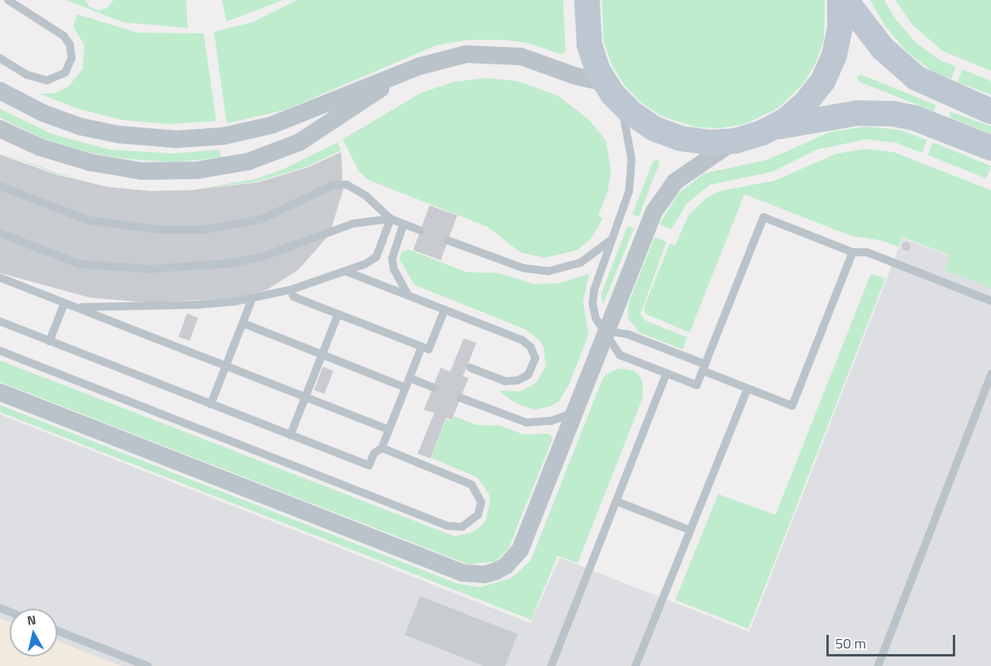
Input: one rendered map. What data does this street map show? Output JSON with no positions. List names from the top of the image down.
{
  "scale_bar": "50 m",
  "north": "top"
}
